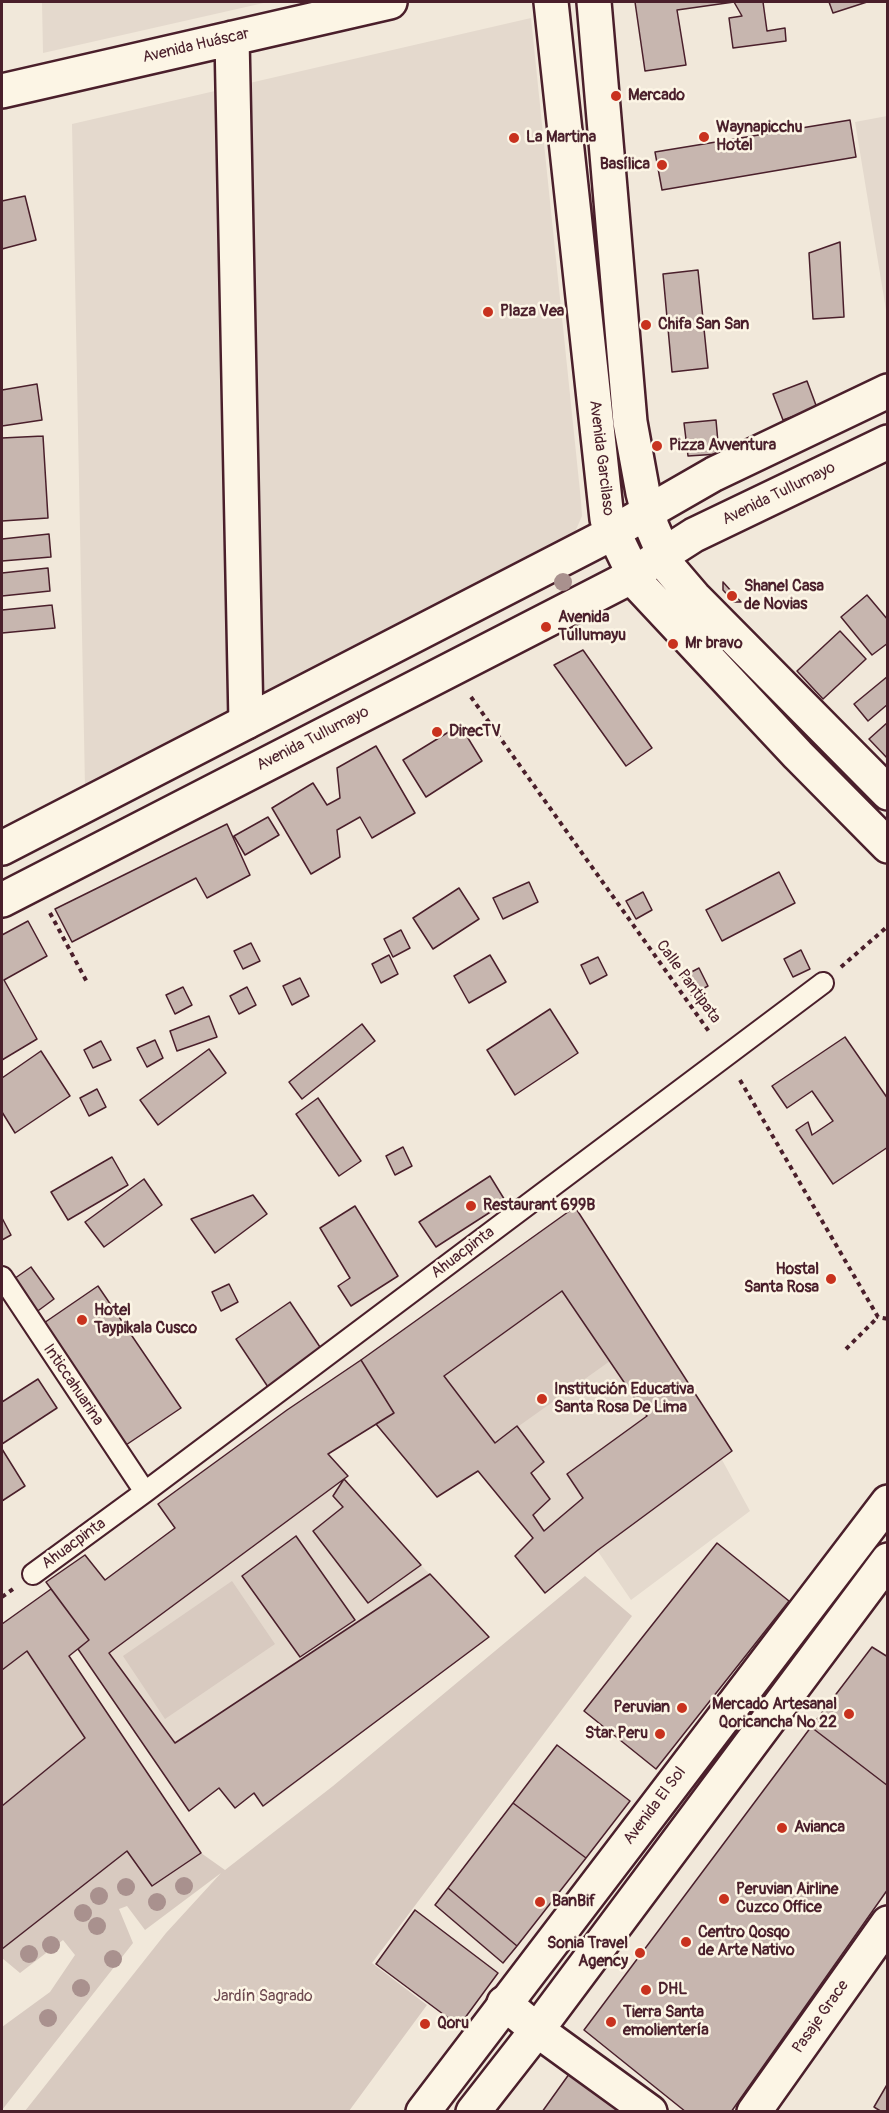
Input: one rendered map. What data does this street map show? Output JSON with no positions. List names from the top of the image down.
{
  "streets": {
    "street": [
      "Avenida Huáscar",
      "Avenida Garcilaso",
      "Avenida Tullumayo",
      "Avenida El Sol",
      "Pasaje Grace"
    ],
    "lane": ["Ahuacpinta", "Inticcahuarina"],
    "path": ["Calle Pantipata"]
  },
  "crossings": [
    ["Avenida Garcilaso", "Avenida Tullumayo"],
    ["Avenida Tullumayo", "Calle Pantipata"],
    ["Calle Pantipata", "Ahuacpinta"],
    ["Ahuacpinta", "Inticcahuarina"]
  ],
  "parks": ["Jardín Sagrado"],
  "places": [
    "Mercado",
    "Waynapicchu Hotel",
    "La Martina",
    "Basílica",
    "Plaza Vea",
    "Chifa San San",
    "Pizza Avventura",
    "Shanel Casa de Novias",
    "Avenida Tullumayu",
    "Mr bravo",
    "DirecTV",
    "Restaurant 699B",
    "Hostal Santa Rosa",
    "Hotel Taypikala Cusco",
    "Institución Educativa Santa Rosa De Lima",
    "Peruvian",
    "Mercado Artesanal Qoricancha Nº 22",
    "Star Peru",
    "Avianca",
    "Peruvian Airline Cuzco Office",
    "BanBif",
    "Centro Qosqo de Arte Nativo",
    "Sonia Travel Agency",
    "DHL",
    "Tierra Santa emolientería",
    "Qoru"
  ]
}
